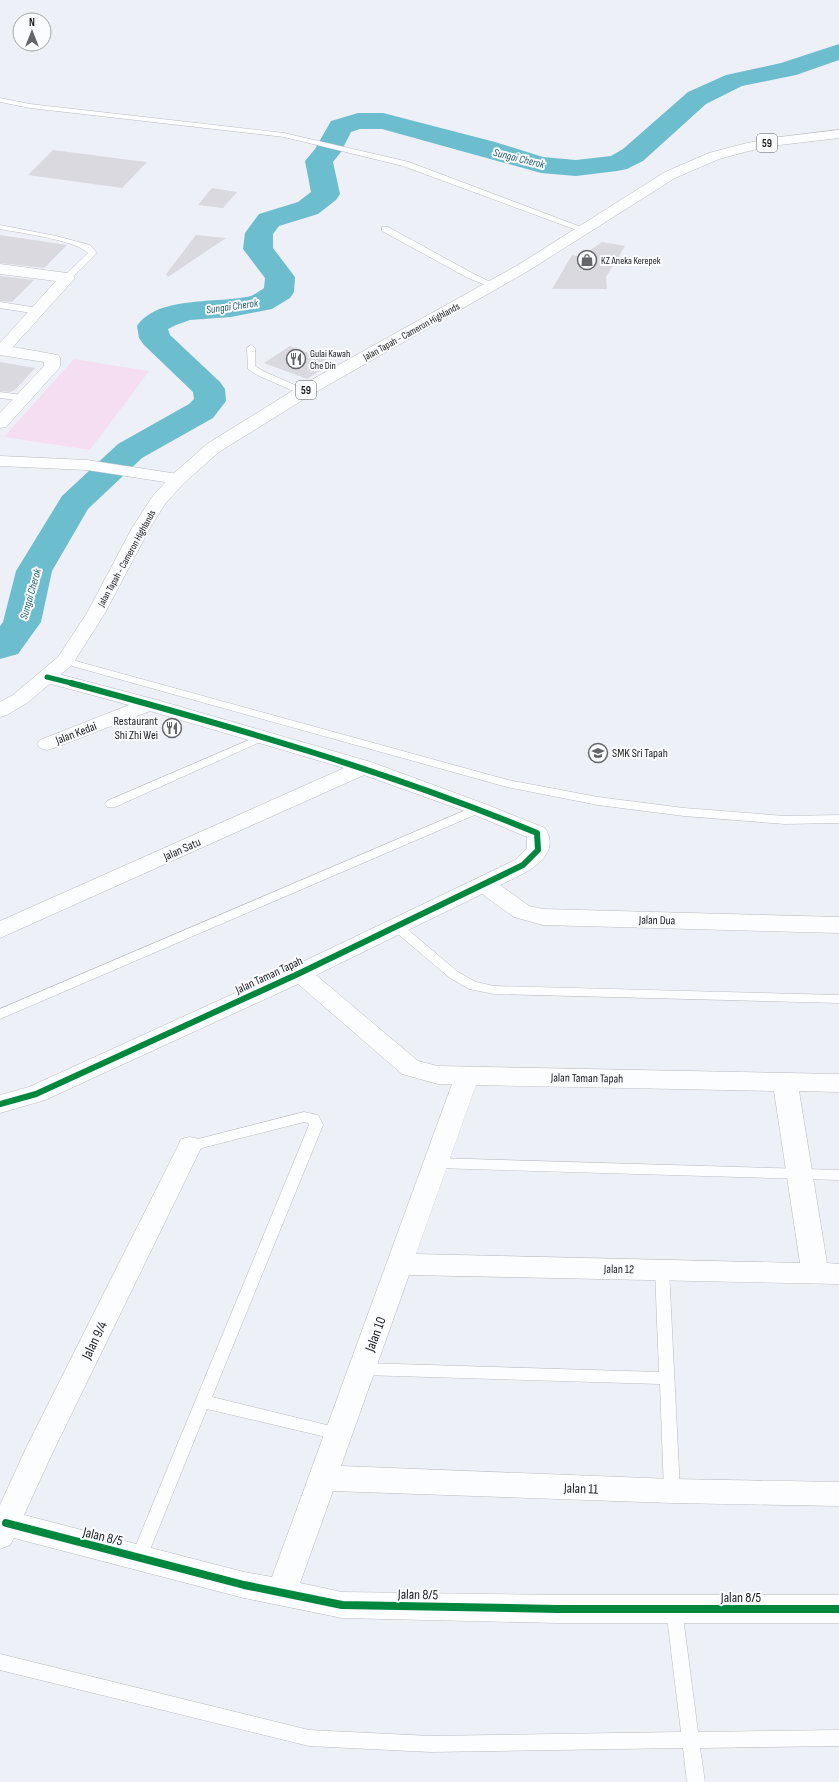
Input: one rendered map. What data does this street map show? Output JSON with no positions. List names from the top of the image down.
{
  "streets": {
    "street": [
      "59",
      "Jalan Tapah - Cameron Highlands",
      "Jalan Kedai",
      "Jalan Satu",
      "Jalan Dua",
      "Jalan Taman Tapah",
      "Jalan 12",
      "Jalan 10",
      "Jalan 9/4",
      "Jalan 11",
      "Jalan 8/5"
    ]
  },
  "crossings": [
    ["Jalan Dua", "Jalan Taman Tapah"],
    ["Jalan Taman Tapah", "Jalan 10"],
    ["Jalan 12", "Jalan 10"],
    ["Jalan 10", "Jalan 11"],
    ["Jalan 10", "Jalan 8/5"],
    ["Jalan 9/4", "Jalan 8/5"]
  ],
  "water": ["Sungai Cherok"],
  "places": {
    "shop": ["KZ Aneka Kerepek"],
    "restaurant": ["Gulai Kawah Che Din", "Restaurant Shi Zhi Wei"],
    "school or university": ["SMK Sri Tapah"]
  },
  "north": "top"
}
